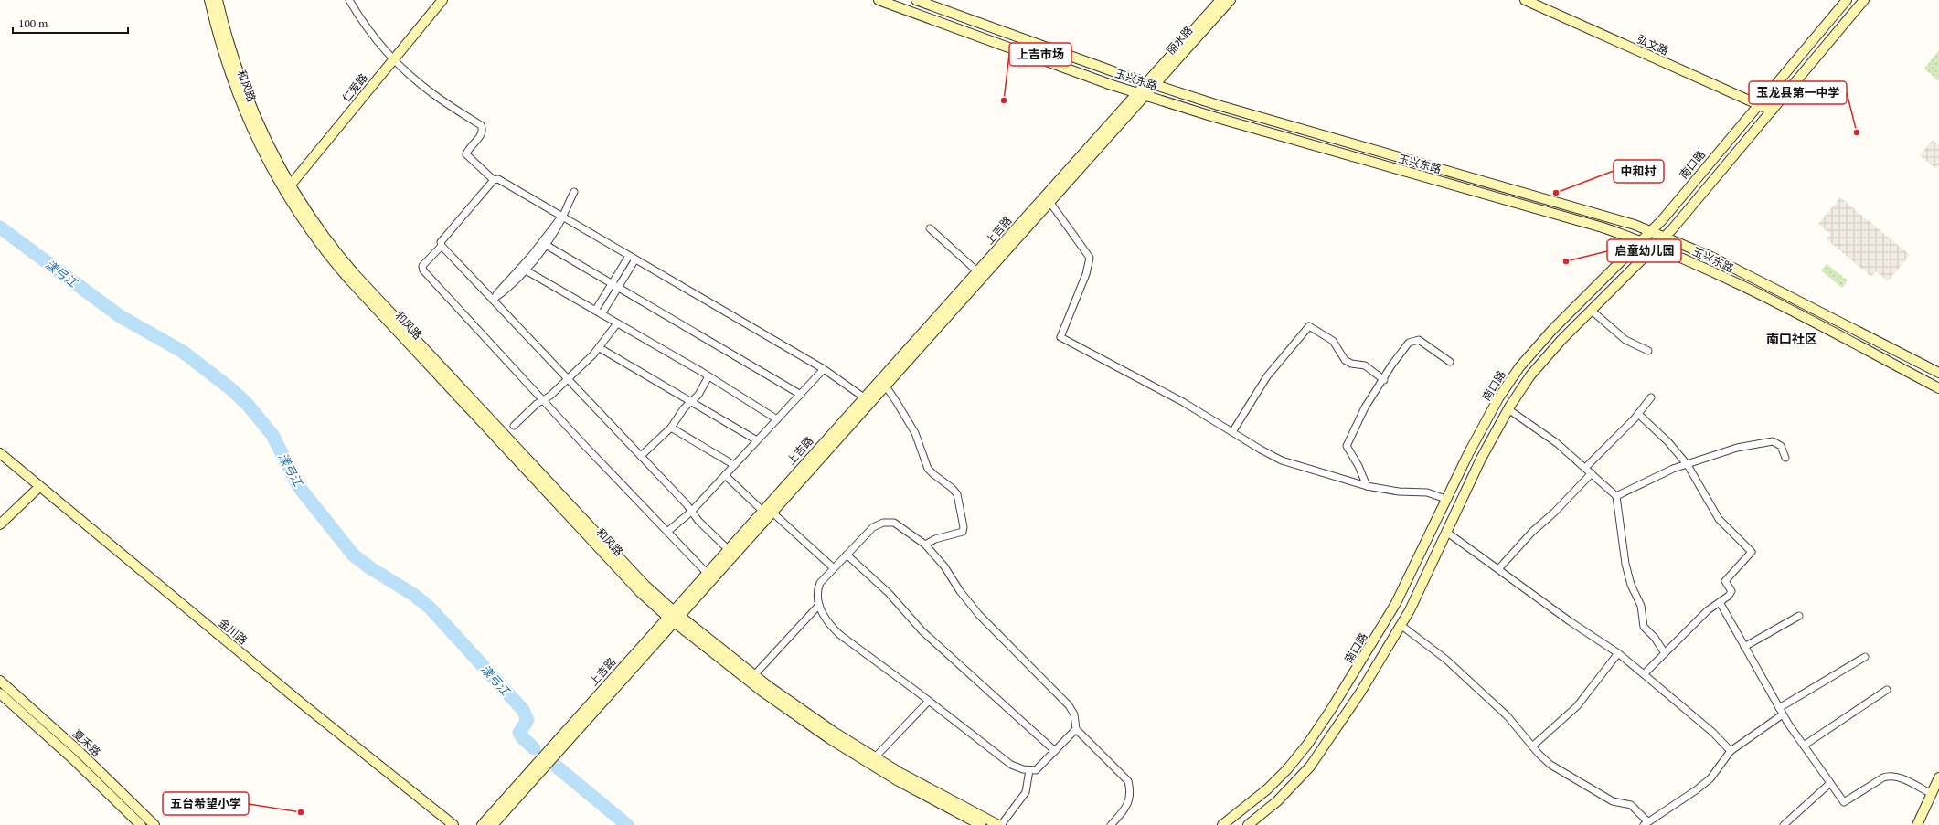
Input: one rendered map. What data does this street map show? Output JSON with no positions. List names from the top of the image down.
{
  "streets": {
    "main road": [
      "丽水路",
      "弘文路",
      "玉兴东路",
      "和风路",
      "仁爱路",
      "南口路",
      "上吉路",
      "金川路",
      "夏禾路"
    ]
  },
  "crossings": [
    ["丽水路", "玉兴东路"],
    ["丽水路", "上吉路"],
    ["弘文路", "南口路"],
    ["玉兴东路", "南口路"],
    ["玉兴东路", "上吉路"],
    ["和风路", "仁爱路"],
    ["和风路", "上吉路"]
  ],
  "districts": ["南口社区"],
  "water": ["漾弓江"],
  "places": [
    "上吉市场",
    "玉龙县第一中学",
    "中和村",
    "启童幼儿园",
    "五台希望小学"
  ],
  "scale_bar": "100 m"
}
